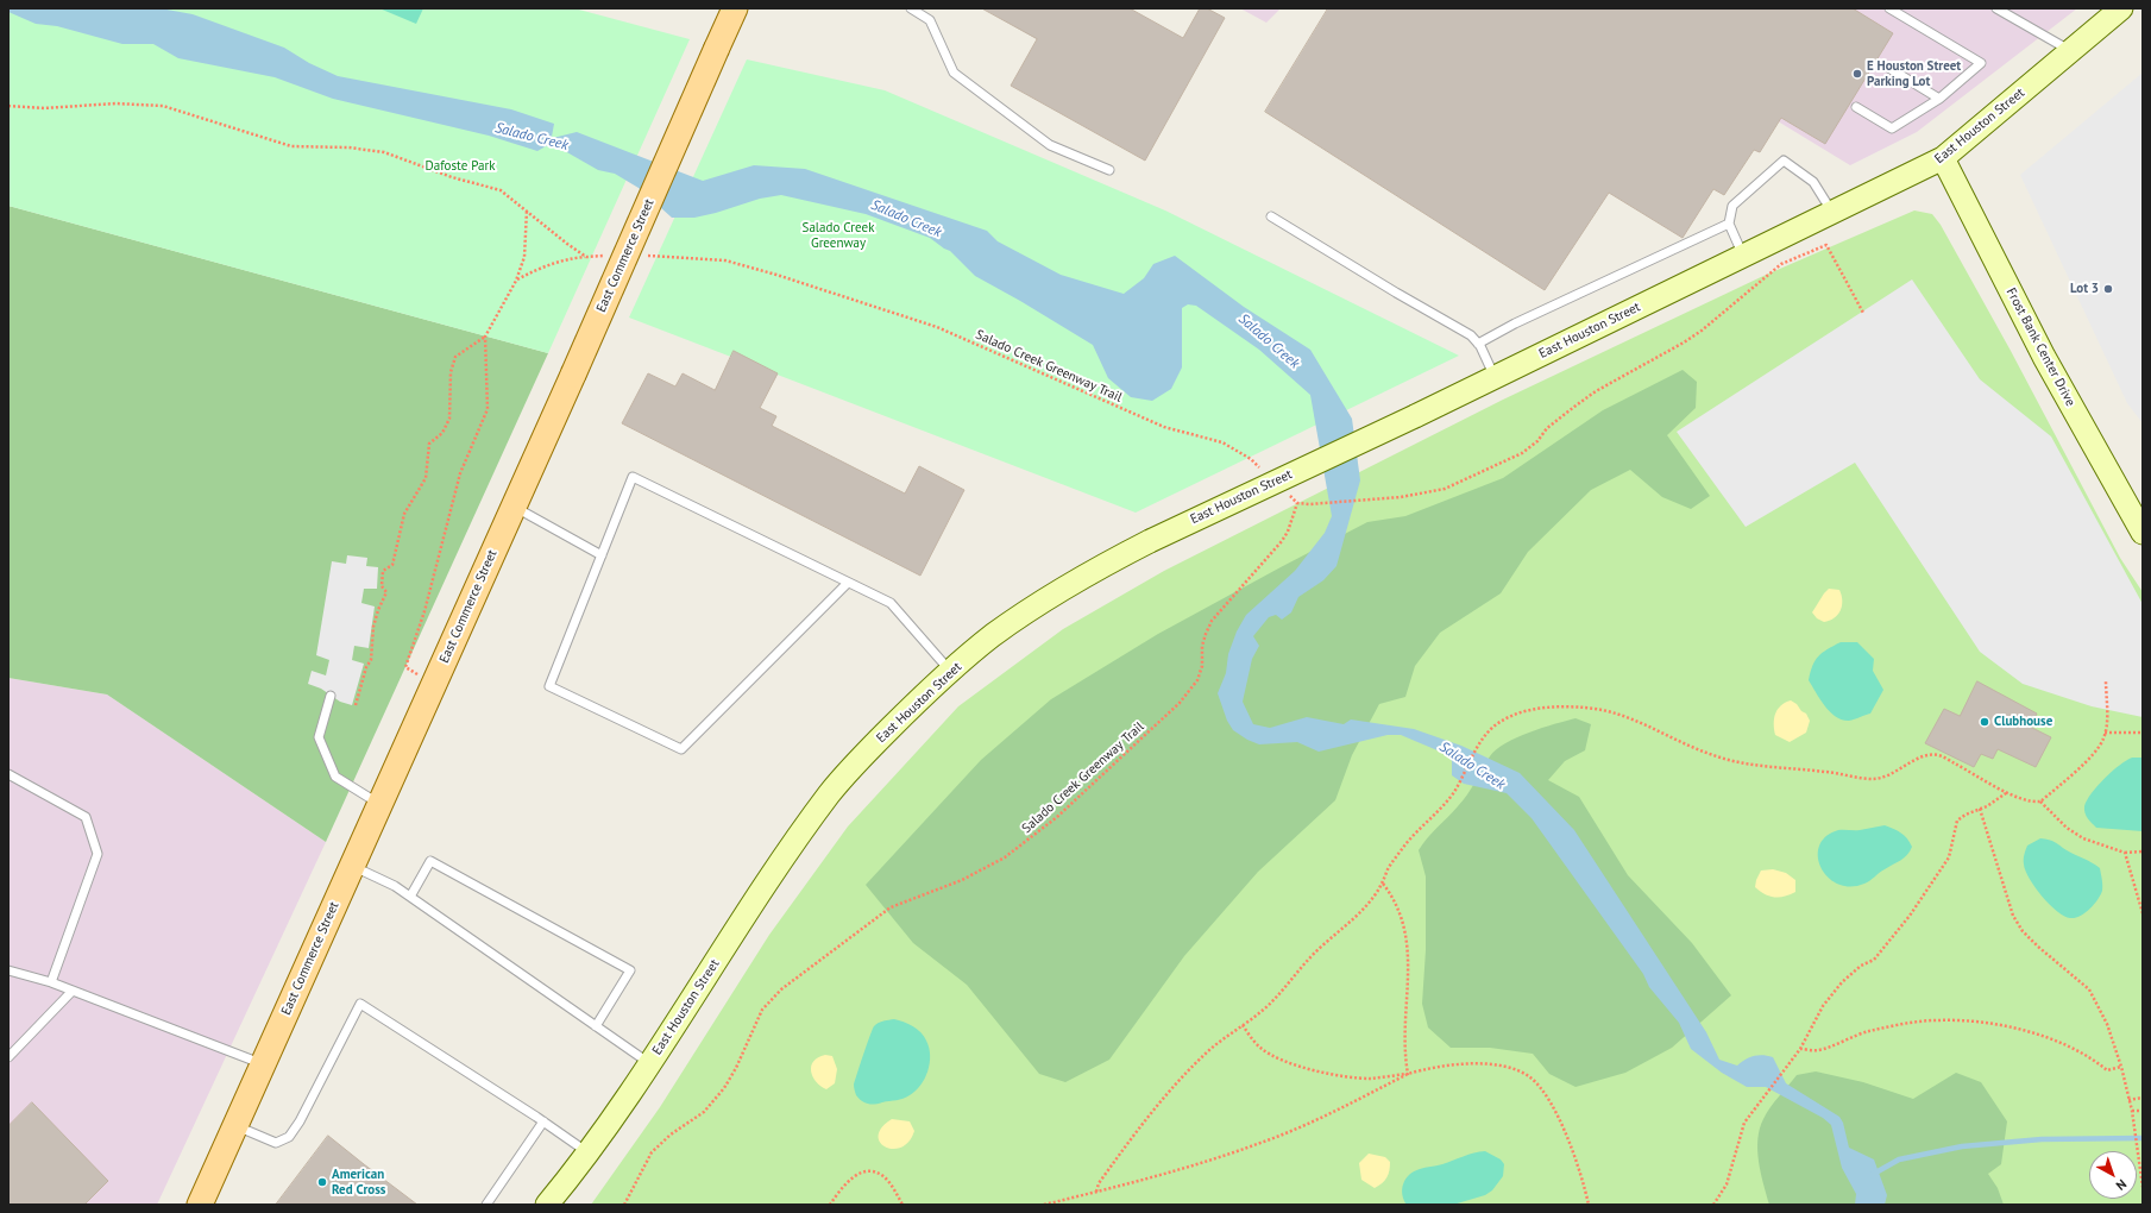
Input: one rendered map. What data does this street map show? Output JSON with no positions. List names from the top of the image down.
{
  "streets": {
    "main road": ["East Houston Street", "East Commerce Street", "Frost Bank Center Drive"],
    "path": ["Salado Creek Greenway Trail"]
  },
  "crossings": [
    ["East Houston Street", "Frost Bank Center Drive"]
  ],
  "water": ["Salado Creek"],
  "parks": ["Dafoste Park", "Salado Creek Greenway"],
  "places": [
    "E Houston Street Parking Lot",
    "Lot 3",
    "Clubhouse",
    "American Red Cross"
  ],
  "north": "bottom right"
}
